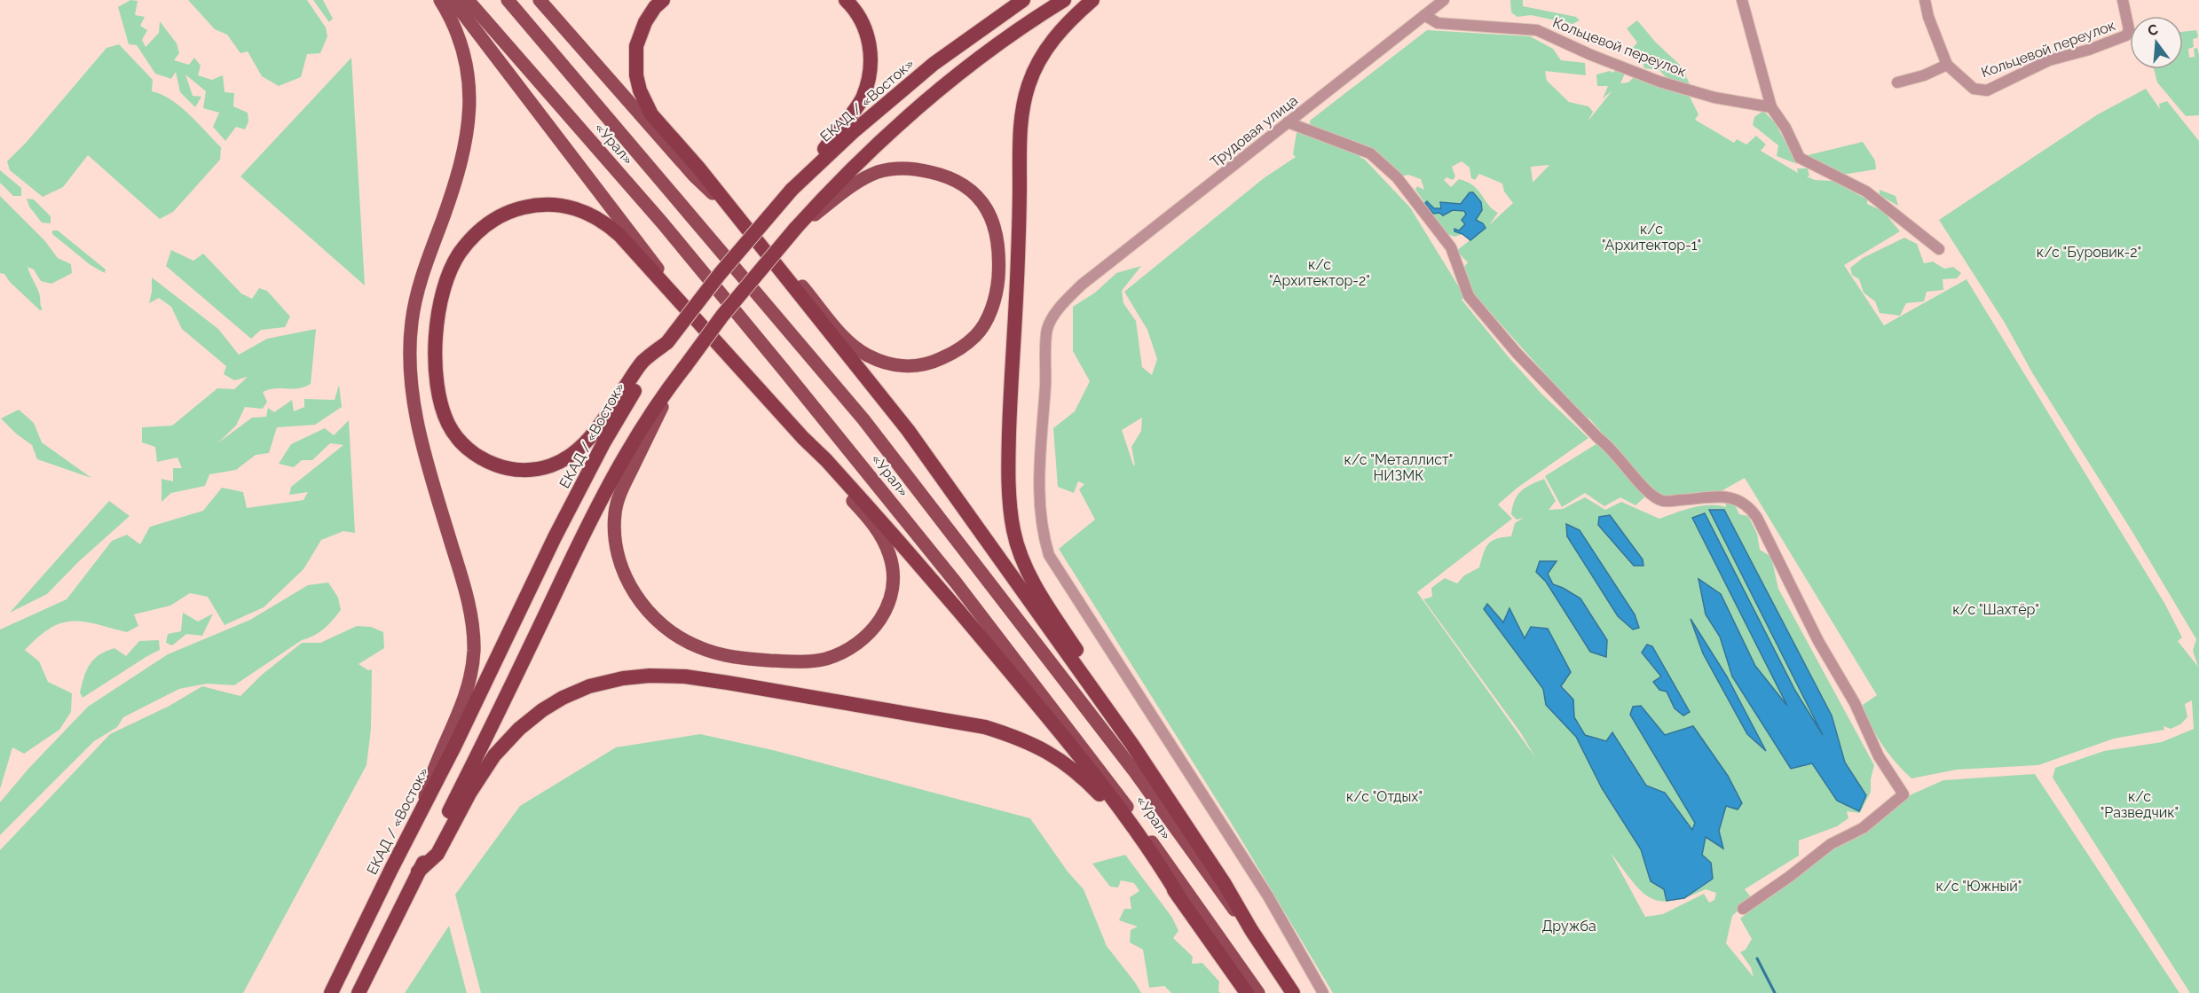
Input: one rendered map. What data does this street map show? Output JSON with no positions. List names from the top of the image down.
{
  "streets": {
    "highway": ["ЕКАД / «Восток»", "«Урал»"],
    "street": ["Кольцевой переулок", "Трудовая улица"]
  },
  "crossings": [
    ["Кольцевой переулок", "Трудовая улица"]
  ],
  "parks": [
    "к/с \"Архитектор-1\"",
    "к/с \"Буровик-2\"",
    "к/с \"Архитектор-2\"",
    "к/с \"Металлист\" НИЗМК",
    "к/с \"Шахтёр\"",
    "к/с \"Отдых\"",
    "к/с \"Разведчик\"",
    "к/с \"Южный\"",
    "Дружба"
  ],
  "north": "top"
}
